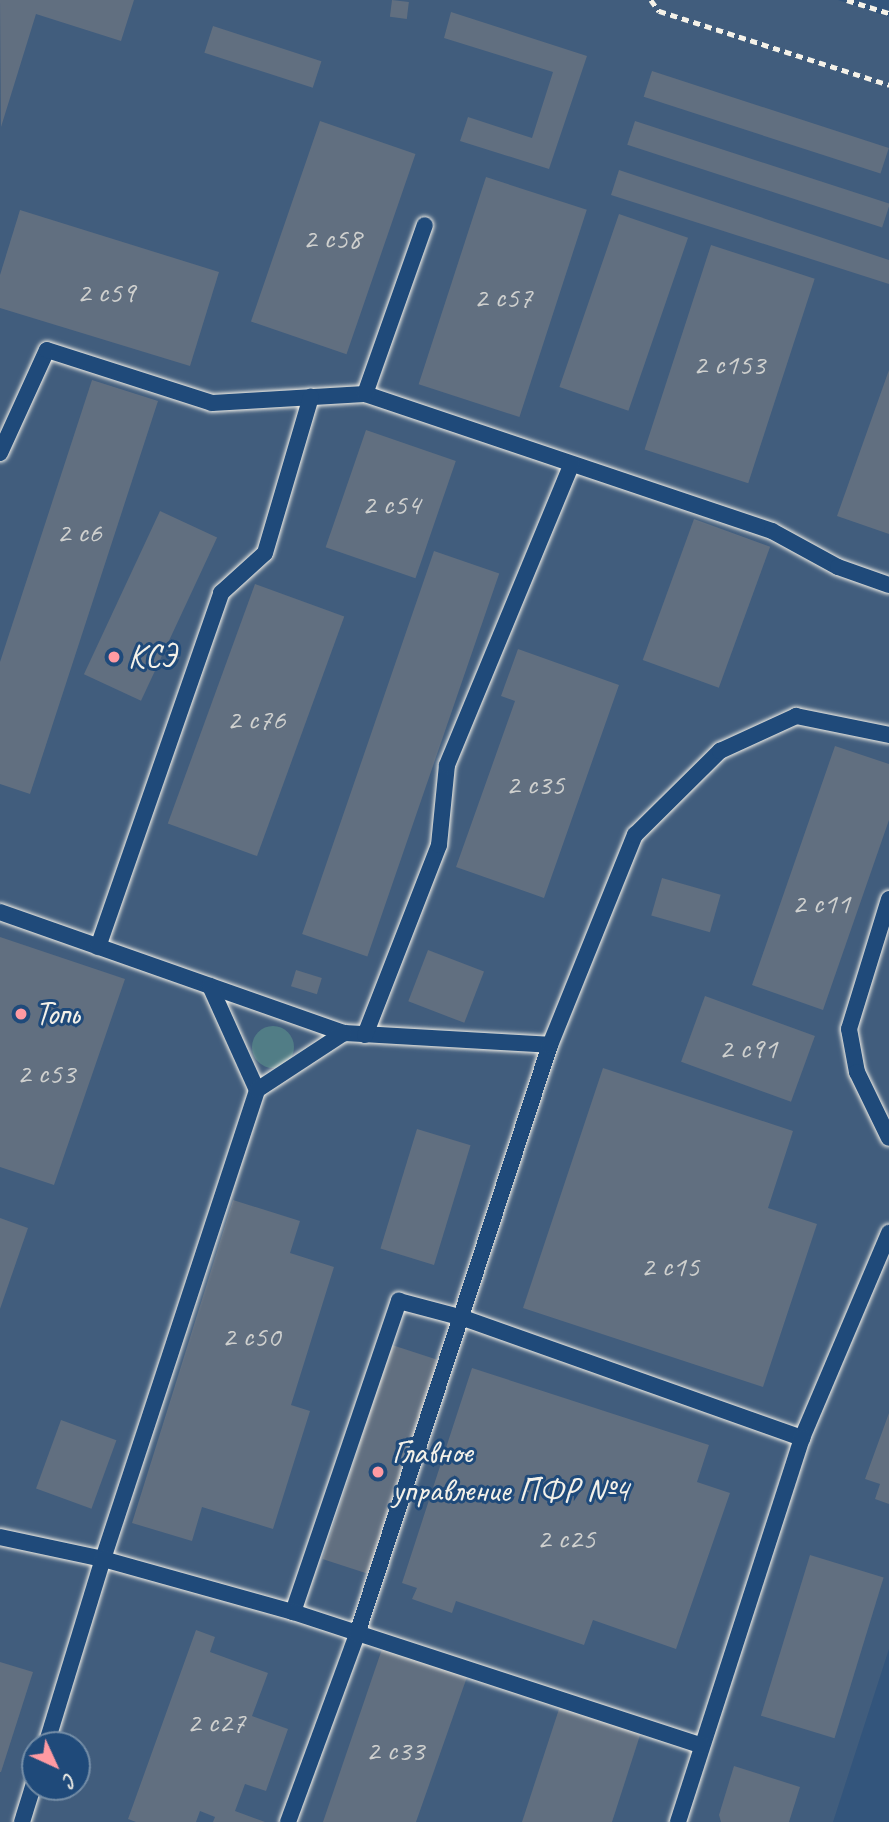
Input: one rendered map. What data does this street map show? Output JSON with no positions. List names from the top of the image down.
{
  "places": ["КСЭ", "Топь", "Главное управление ПФР №4"],
  "house_numbers": [
    "2 с58",
    "2 с59",
    "2 с57",
    "2 с153",
    "2 с54",
    "2 с6",
    "2 с76",
    "2 с35",
    "2 с11",
    "2 с91",
    "2 с53",
    "2 с15",
    "2 с50",
    "2 с25",
    "2 с27",
    "2 с33"
  ],
  "north": "bottom right"
}
